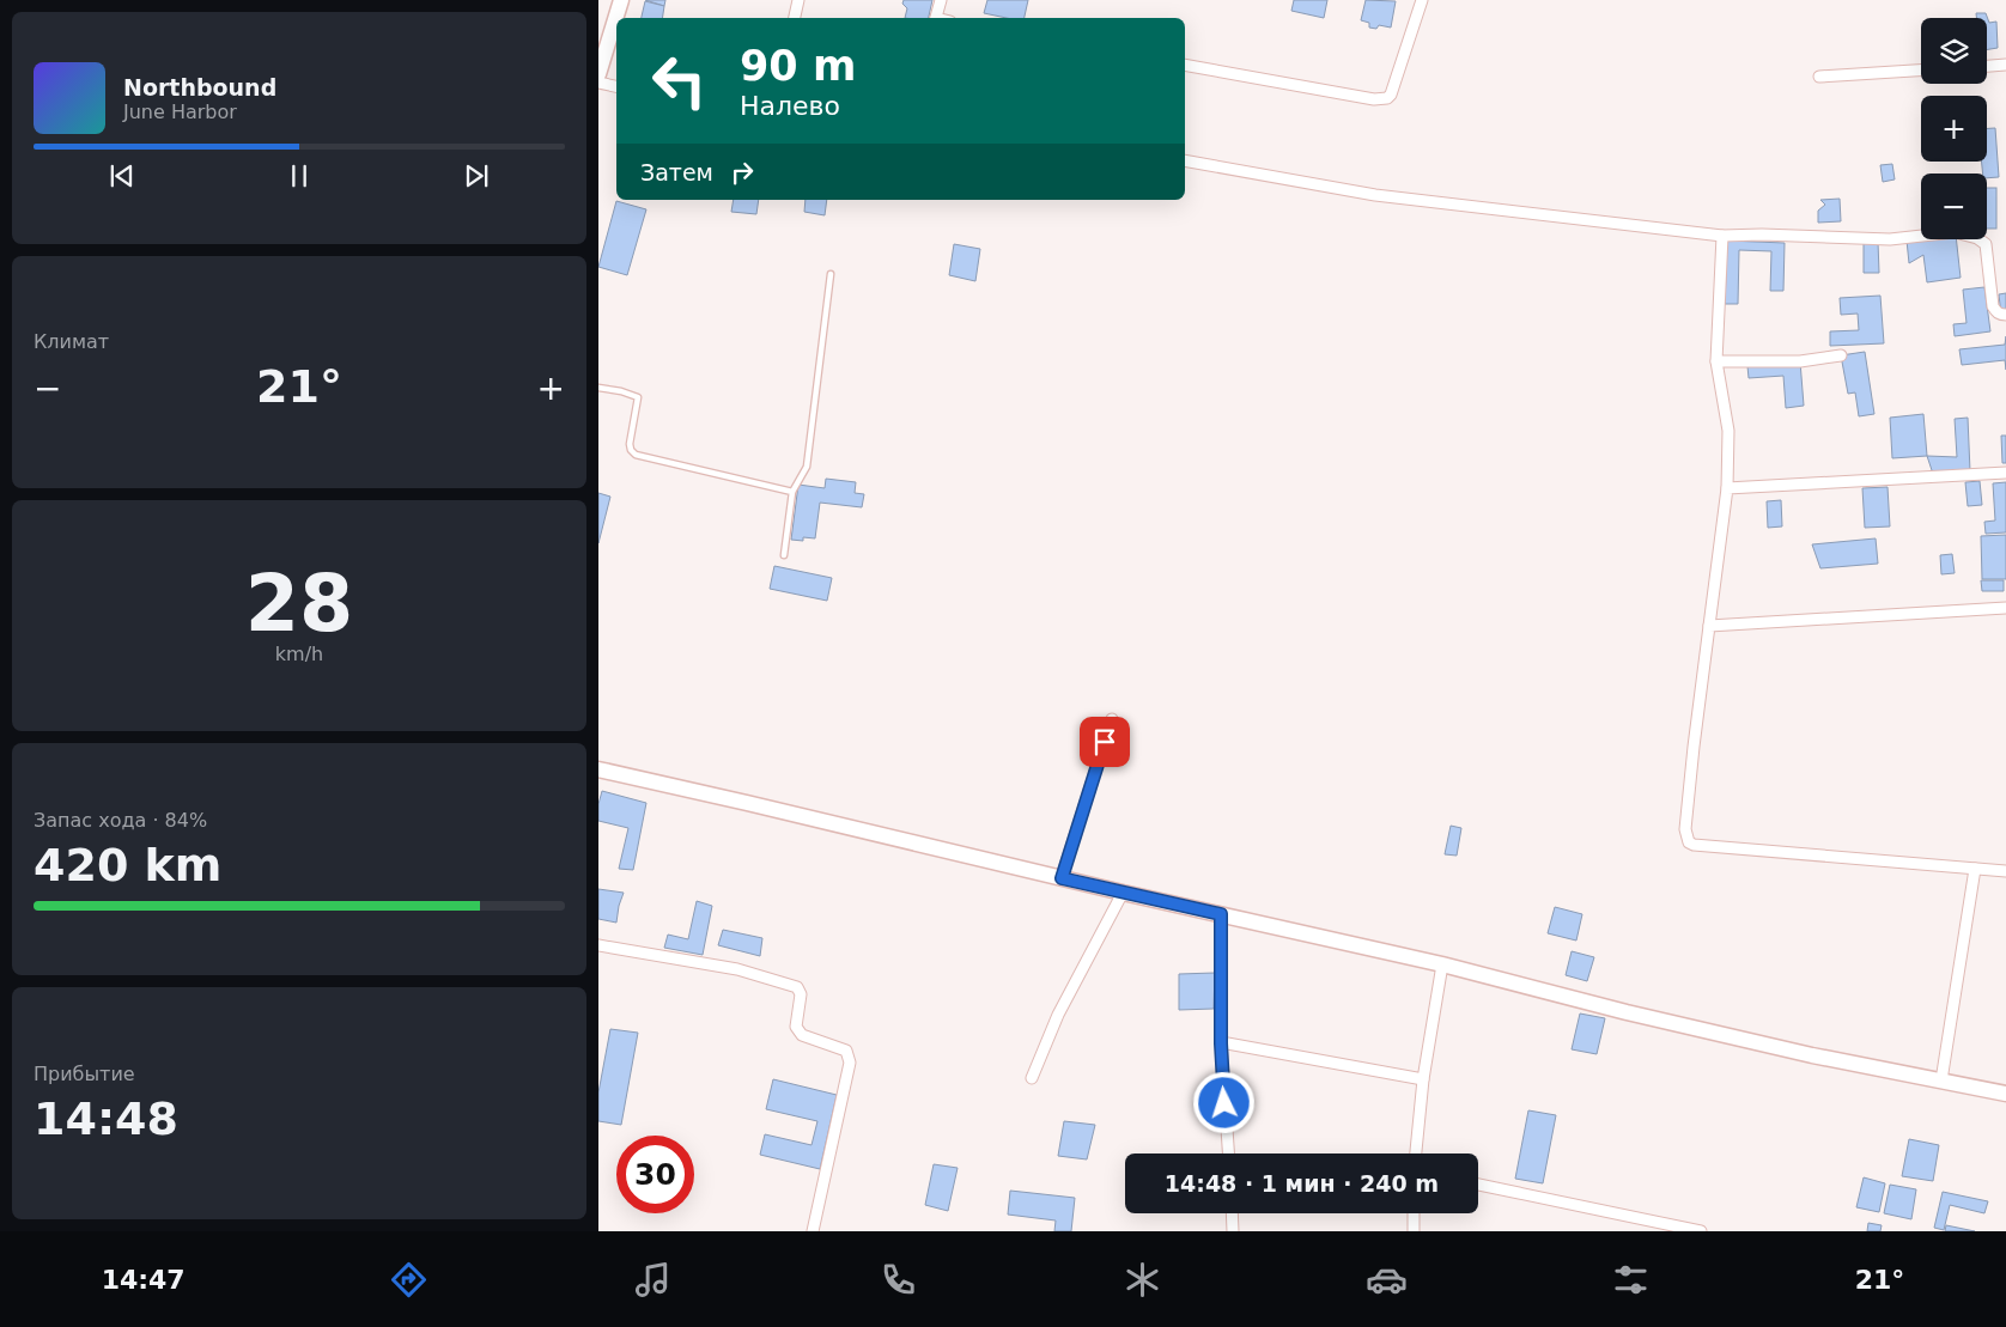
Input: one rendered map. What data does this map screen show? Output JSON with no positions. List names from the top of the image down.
{
  "page": {
    "map_buttons": ["+", "−"],
    "turn": ["90 m", "Налево"],
    "song": ["Northbound", "June Harbor"],
    "then": "Затем",
    "tile": [
      "Климат",
      ["28", "km/h"],
      ["Запас хода · 84%", "420 km"],
      ["Прибытие", "14:48"]
    ],
    "heat": ["−", "21°", "+"],
    "limit": "30",
    "trip": "14:48 · 1 мин · 240 m",
    "tabs": ["14:47", "21°"]
  }
}
